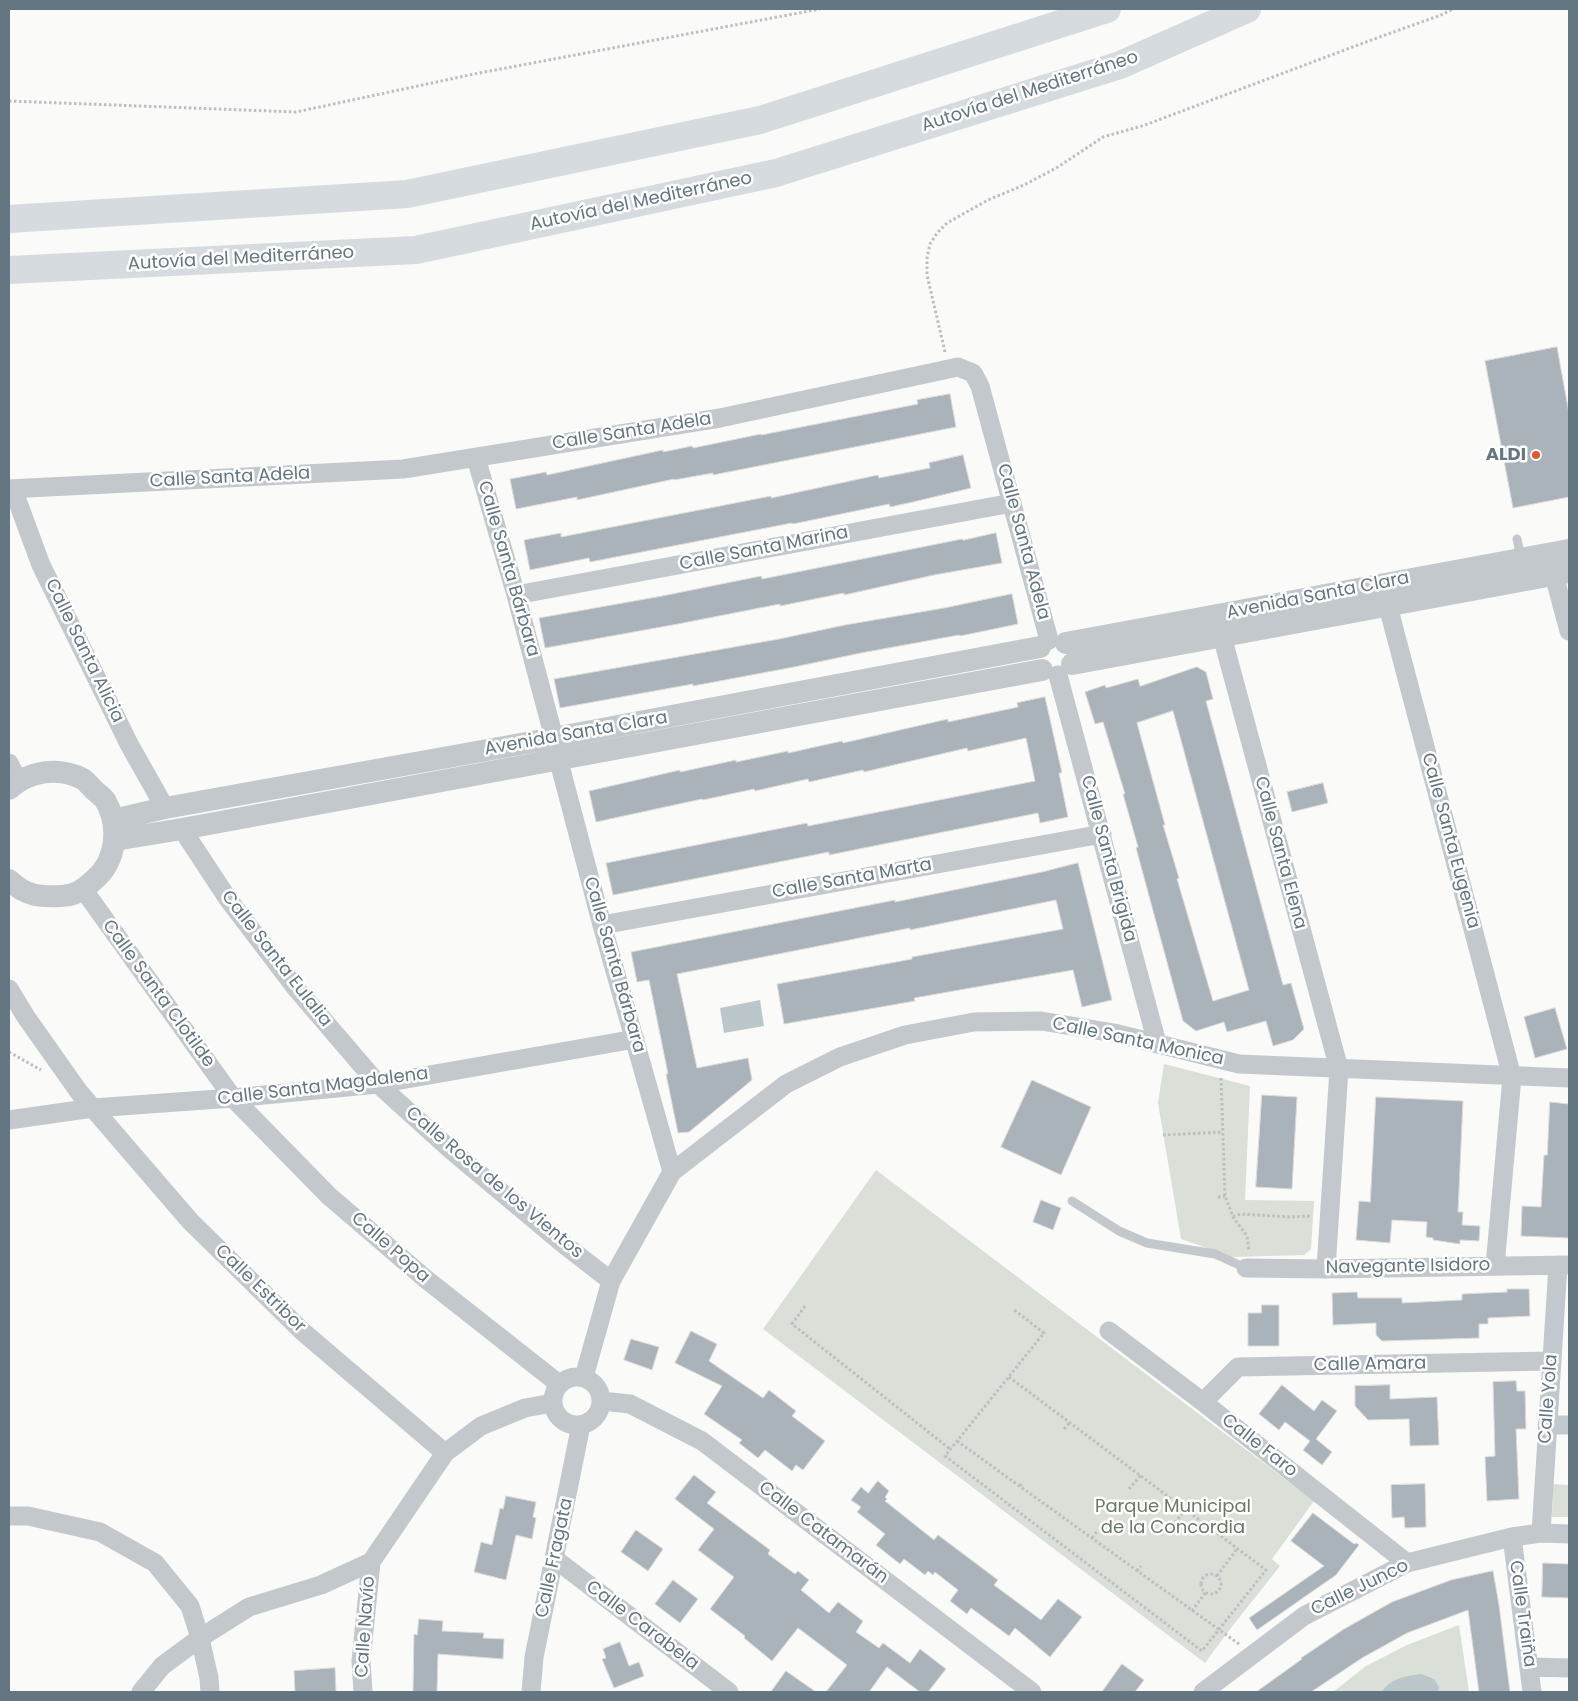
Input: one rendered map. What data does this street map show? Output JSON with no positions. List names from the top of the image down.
{
  "streets": {
    "highway": ["Autovía del Mediterráneo"],
    "street": [
      "Calle Santa Adela",
      "Calle Santa Marina",
      "Calle Santa Bárbara",
      "Avenida Santa Clara",
      "Calle Santa Alicia",
      "Calle Santa Eugenia",
      "Calle Santa Elena",
      "Calle Santa Brigida",
      "Calle Santa Marta",
      "Calle Santa Eulalia",
      "Calle Santa Clotilde",
      "Calle Santa Monica",
      "Calle Santa Magdalena",
      "Calle Rosa de los Vientos",
      "Calle Popa",
      "Navegante Isidoro",
      "Calle Estribor",
      "Calle Amara",
      "Calle Yola",
      "Calle Faro",
      "Calle Catamarán",
      "Calle Fragata",
      "Calle Junco",
      "Calle Traiña",
      "Calle Carabela",
      "Calle Navío"
    ]
  },
  "crossings": [
    ["Calle Santa Adela", "Calle Santa Marina"],
    ["Calle Santa Adela", "Calle Santa Bárbara"],
    ["Calle Santa Adela", "Avenida Santa Clara"],
    ["Calle Santa Adela", "Calle Santa Alicia"],
    ["Calle Santa Adela", "Calle Santa Brigida"],
    ["Calle Santa Marina", "Calle Santa Bárbara"],
    ["Calle Santa Bárbara", "Avenida Santa Clara"],
    ["Calle Santa Bárbara", "Calle Santa Marta"],
    ["Calle Santa Bárbara", "Calle Santa Monica"],
    ["Calle Santa Bárbara", "Calle Santa Magdalena"],
    ["Avenida Santa Clara", "Calle Santa Alicia"],
    ["Avenida Santa Clara", "Calle Santa Eugenia"],
    ["Avenida Santa Clara", "Calle Santa Elena"],
    ["Avenida Santa Clara", "Calle Santa Brigida"],
    ["Avenida Santa Clara", "Calle Santa Eulalia"],
    ["Calle Santa Eugenia", "Calle Santa Monica"],
    ["Calle Santa Eugenia", "Navegante Isidoro"],
    ["Calle Santa Elena", "Calle Santa Monica"],
    ["Calle Santa Elena", "Navegante Isidoro"],
    ["Calle Santa Brigida", "Calle Santa Marta"],
    ["Calle Santa Brigida", "Calle Santa Monica"],
    ["Calle Santa Eulalia", "Calle Santa Magdalena"],
    ["Calle Santa Eulalia", "Calle Rosa de los Vientos"],
    ["Calle Santa Clotilde", "Calle Santa Magdalena"],
    ["Calle Santa Clotilde", "Calle Popa"],
    ["Calle Santa Monica", "Calle Rosa de los Vientos"],
    ["Calle Santa Monica", "Calle Popa"],
    ["Calle Santa Monica", "Calle Catamarán"],
    ["Calle Santa Monica", "Calle Fragata"],
    ["Calle Santa Magdalena", "Calle Rosa de los Vientos"],
    ["Calle Santa Magdalena", "Calle Popa"],
    ["Calle Santa Magdalena", "Calle Estribor"],
    ["Calle Popa", "Calle Catamarán"],
    ["Calle Popa", "Calle Fragata"],
    ["Navegante Isidoro", "Calle Yola"],
    ["Calle Amara", "Calle Yola"],
    ["Calle Amara", "Calle Faro"],
    ["Calle Yola", "Calle Junco"],
    ["Calle Faro", "Calle Junco"],
    ["Calle Catamarán", "Calle Fragata"],
    ["Calle Fragata", "Calle Carabela"],
    ["Calle Junco", "Calle Traiña"]
  ],
  "parks": ["Parque Municipal de la Concordia"],
  "places": ["ALDI"]
}
